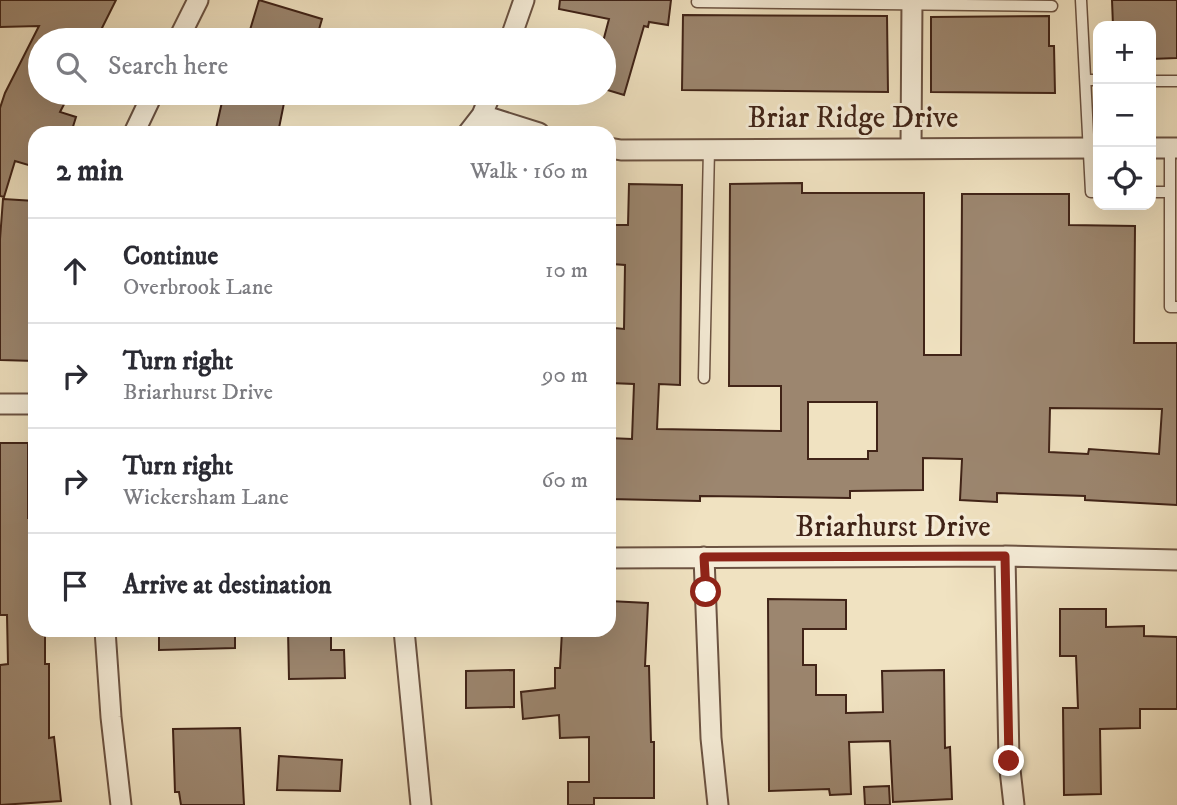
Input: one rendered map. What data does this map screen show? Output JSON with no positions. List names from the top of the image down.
{
  "streets": {
    "street": ["Briar Ridge Drive", "Briarhurst Drive"]
  },
  "page": {
    "map_buttons": ["+", "−"],
    "search": "Search here",
    "heading": ["2 min", "Walk · 160 m"],
    "list": [
      ["Continue", "Overbrook Lane", "10 m"],
      ["Turn right", "Briarhurst Drive", "90 m"],
      ["Turn right", "Wickersham Lane", "60 m"],
      "Arrive at destination"
    ]
  }
}
